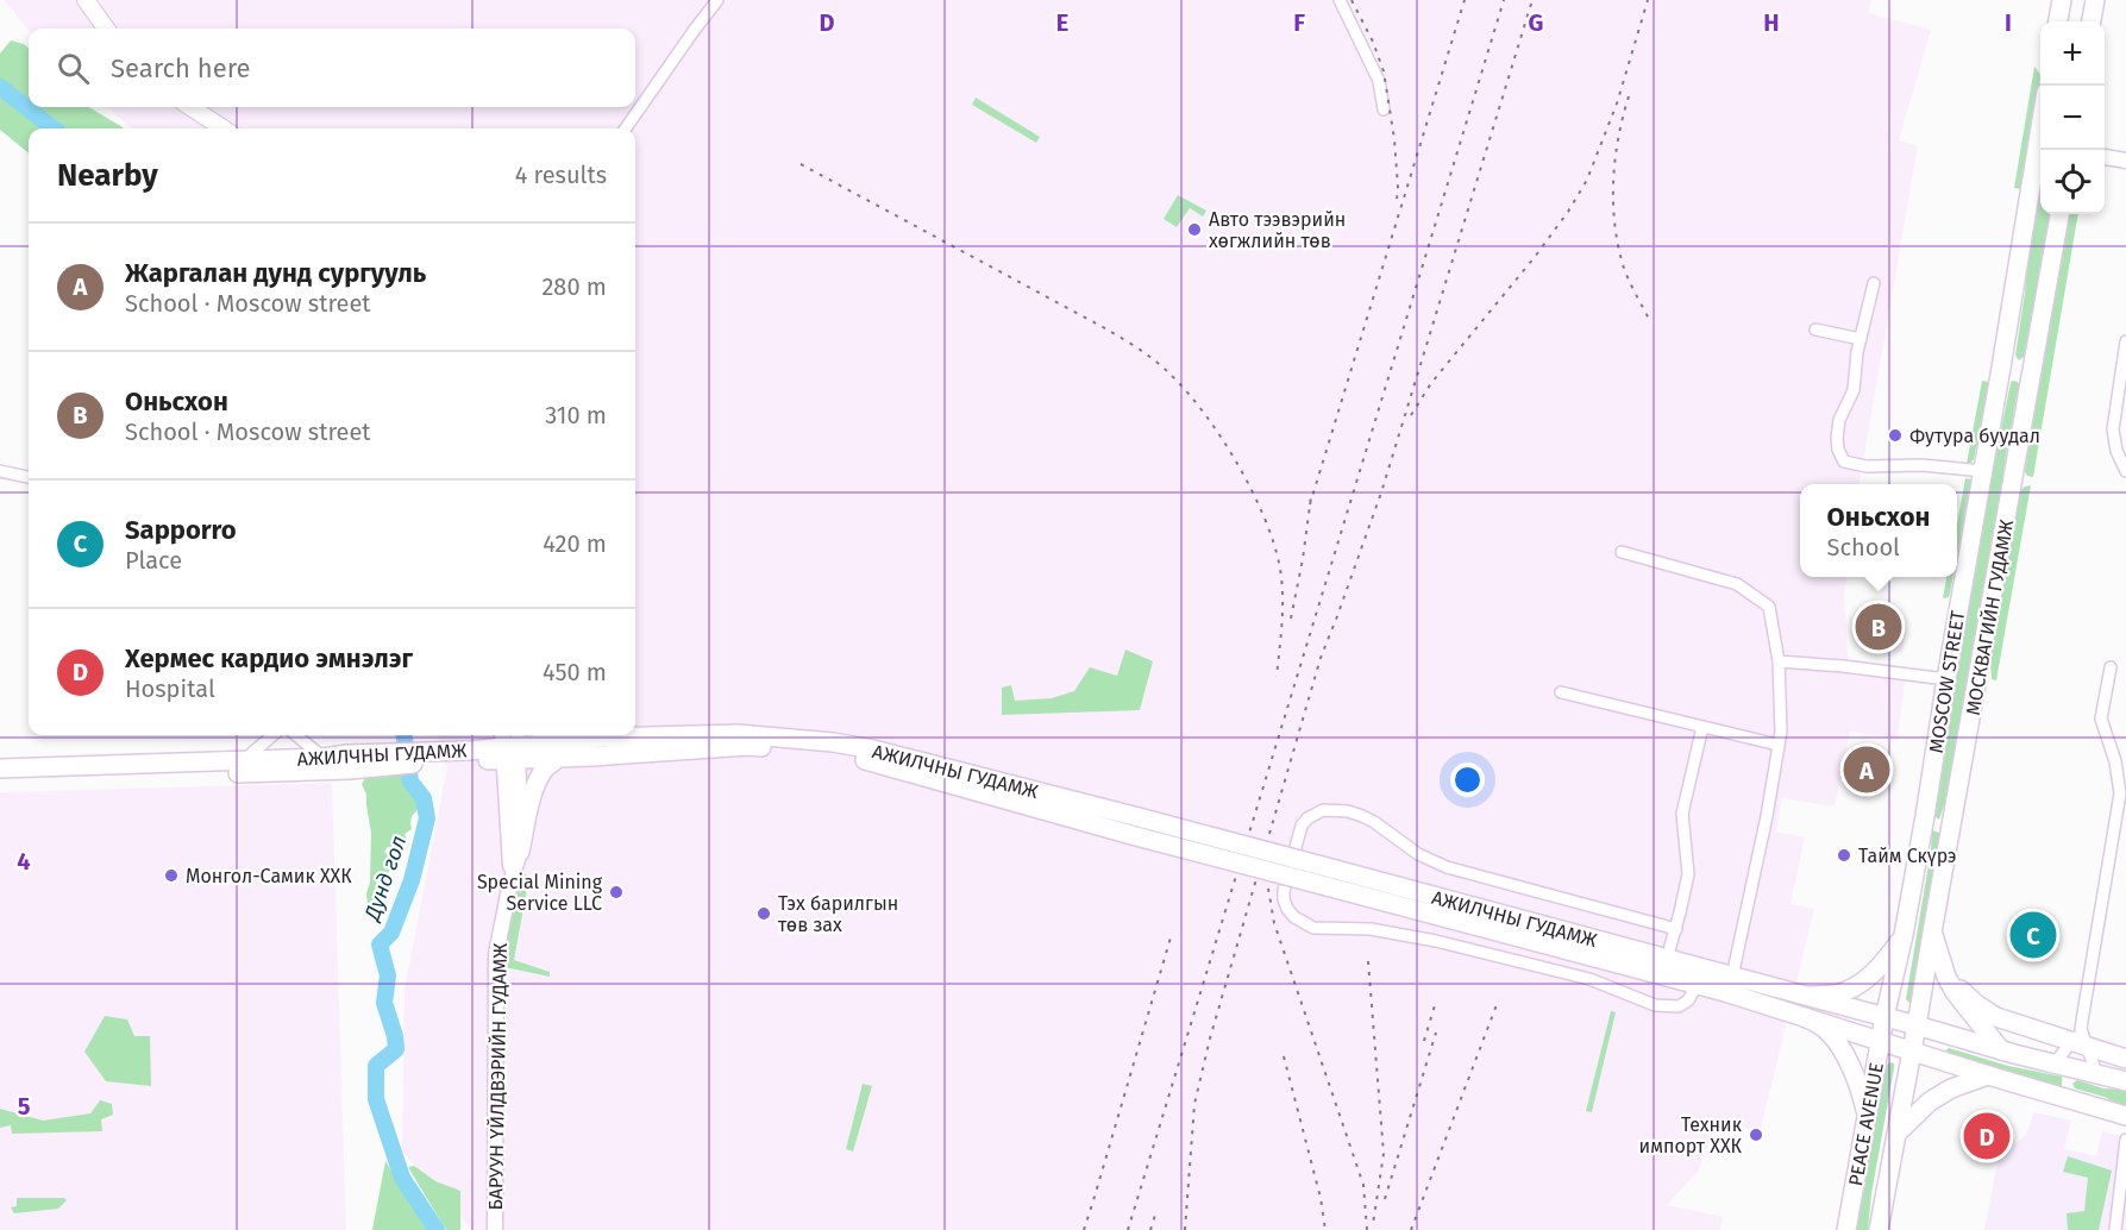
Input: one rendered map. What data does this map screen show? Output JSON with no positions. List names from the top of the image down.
{
  "streets": {
    "main road": [
      "МОСКВАГИЙН ГУДАМЖ",
      "MOSCOW STREET",
      "АЖИЛЧНЫ ГУДАМЖ",
      "PEACE AVENUE"
    ],
    "street": ["БАРУУН ҮЙЛДВЭРИЙН ГУДАМЖ"]
  },
  "crossings": [
    ["МОСКВАГИЙН ГУДАМЖ", "АЖИЛЧНЫ ГУДАМЖ"],
    ["МОСКВАГИЙН ГУДАМЖ", "PEACE AVENUE"],
    ["MOSCOW STREET", "АЖИЛЧНЫ ГУДАМЖ"],
    ["MOSCOW STREET", "PEACE AVENUE"],
    ["АЖИЛЧНЫ ГУДАМЖ", "БАРУУН ҮЙЛДВЭРИЙН ГУДАМЖ"],
    ["АЖИЛЧНЫ ГУДАМЖ", "PEACE AVENUE"]
  ],
  "water": ["Дунд гол"],
  "places": [
    "Авто тээвэрийн хөгжлийн төв",
    "Футура буудал",
    "Тайм Скүрэ",
    "Монгол-Самик ХХК",
    "Special Mining Service LLC",
    "Тэх барилгын төв зах",
    "Техник импорт ХХК"
  ],
  "page": {
    "map_buttons": ["+", "−"],
    "search": "Search here",
    "heading": ["Nearby", "4 results"],
    "list": [
      {
        "mark": "A",
        "name": "Жаргалан дунд сургууль",
        "note": "School · Moscow street",
        "value": "280 m"
      },
      {
        "mark": "B",
        "name": "Оньсхон",
        "note": "School · Moscow street",
        "value": "310 m"
      },
      {
        "mark": "C",
        "name": "Sapporro",
        "note": "Place",
        "value": "420 m"
      },
      {
        "mark": "D",
        "name": "Хермес кардио эмнэлэг",
        "note": "Hospital",
        "value": "450 m"
      }
    ],
    "popup": ["Оньсхон", "School"],
    "pins": [
      "B",
      "A",
      "C",
      "D"
    ]
  },
  "grid": {
    "columns": [
      "D",
      "E",
      "F",
      "G",
      "H",
      "I"
    ],
    "rows": ["4", "5"]
  }
}
